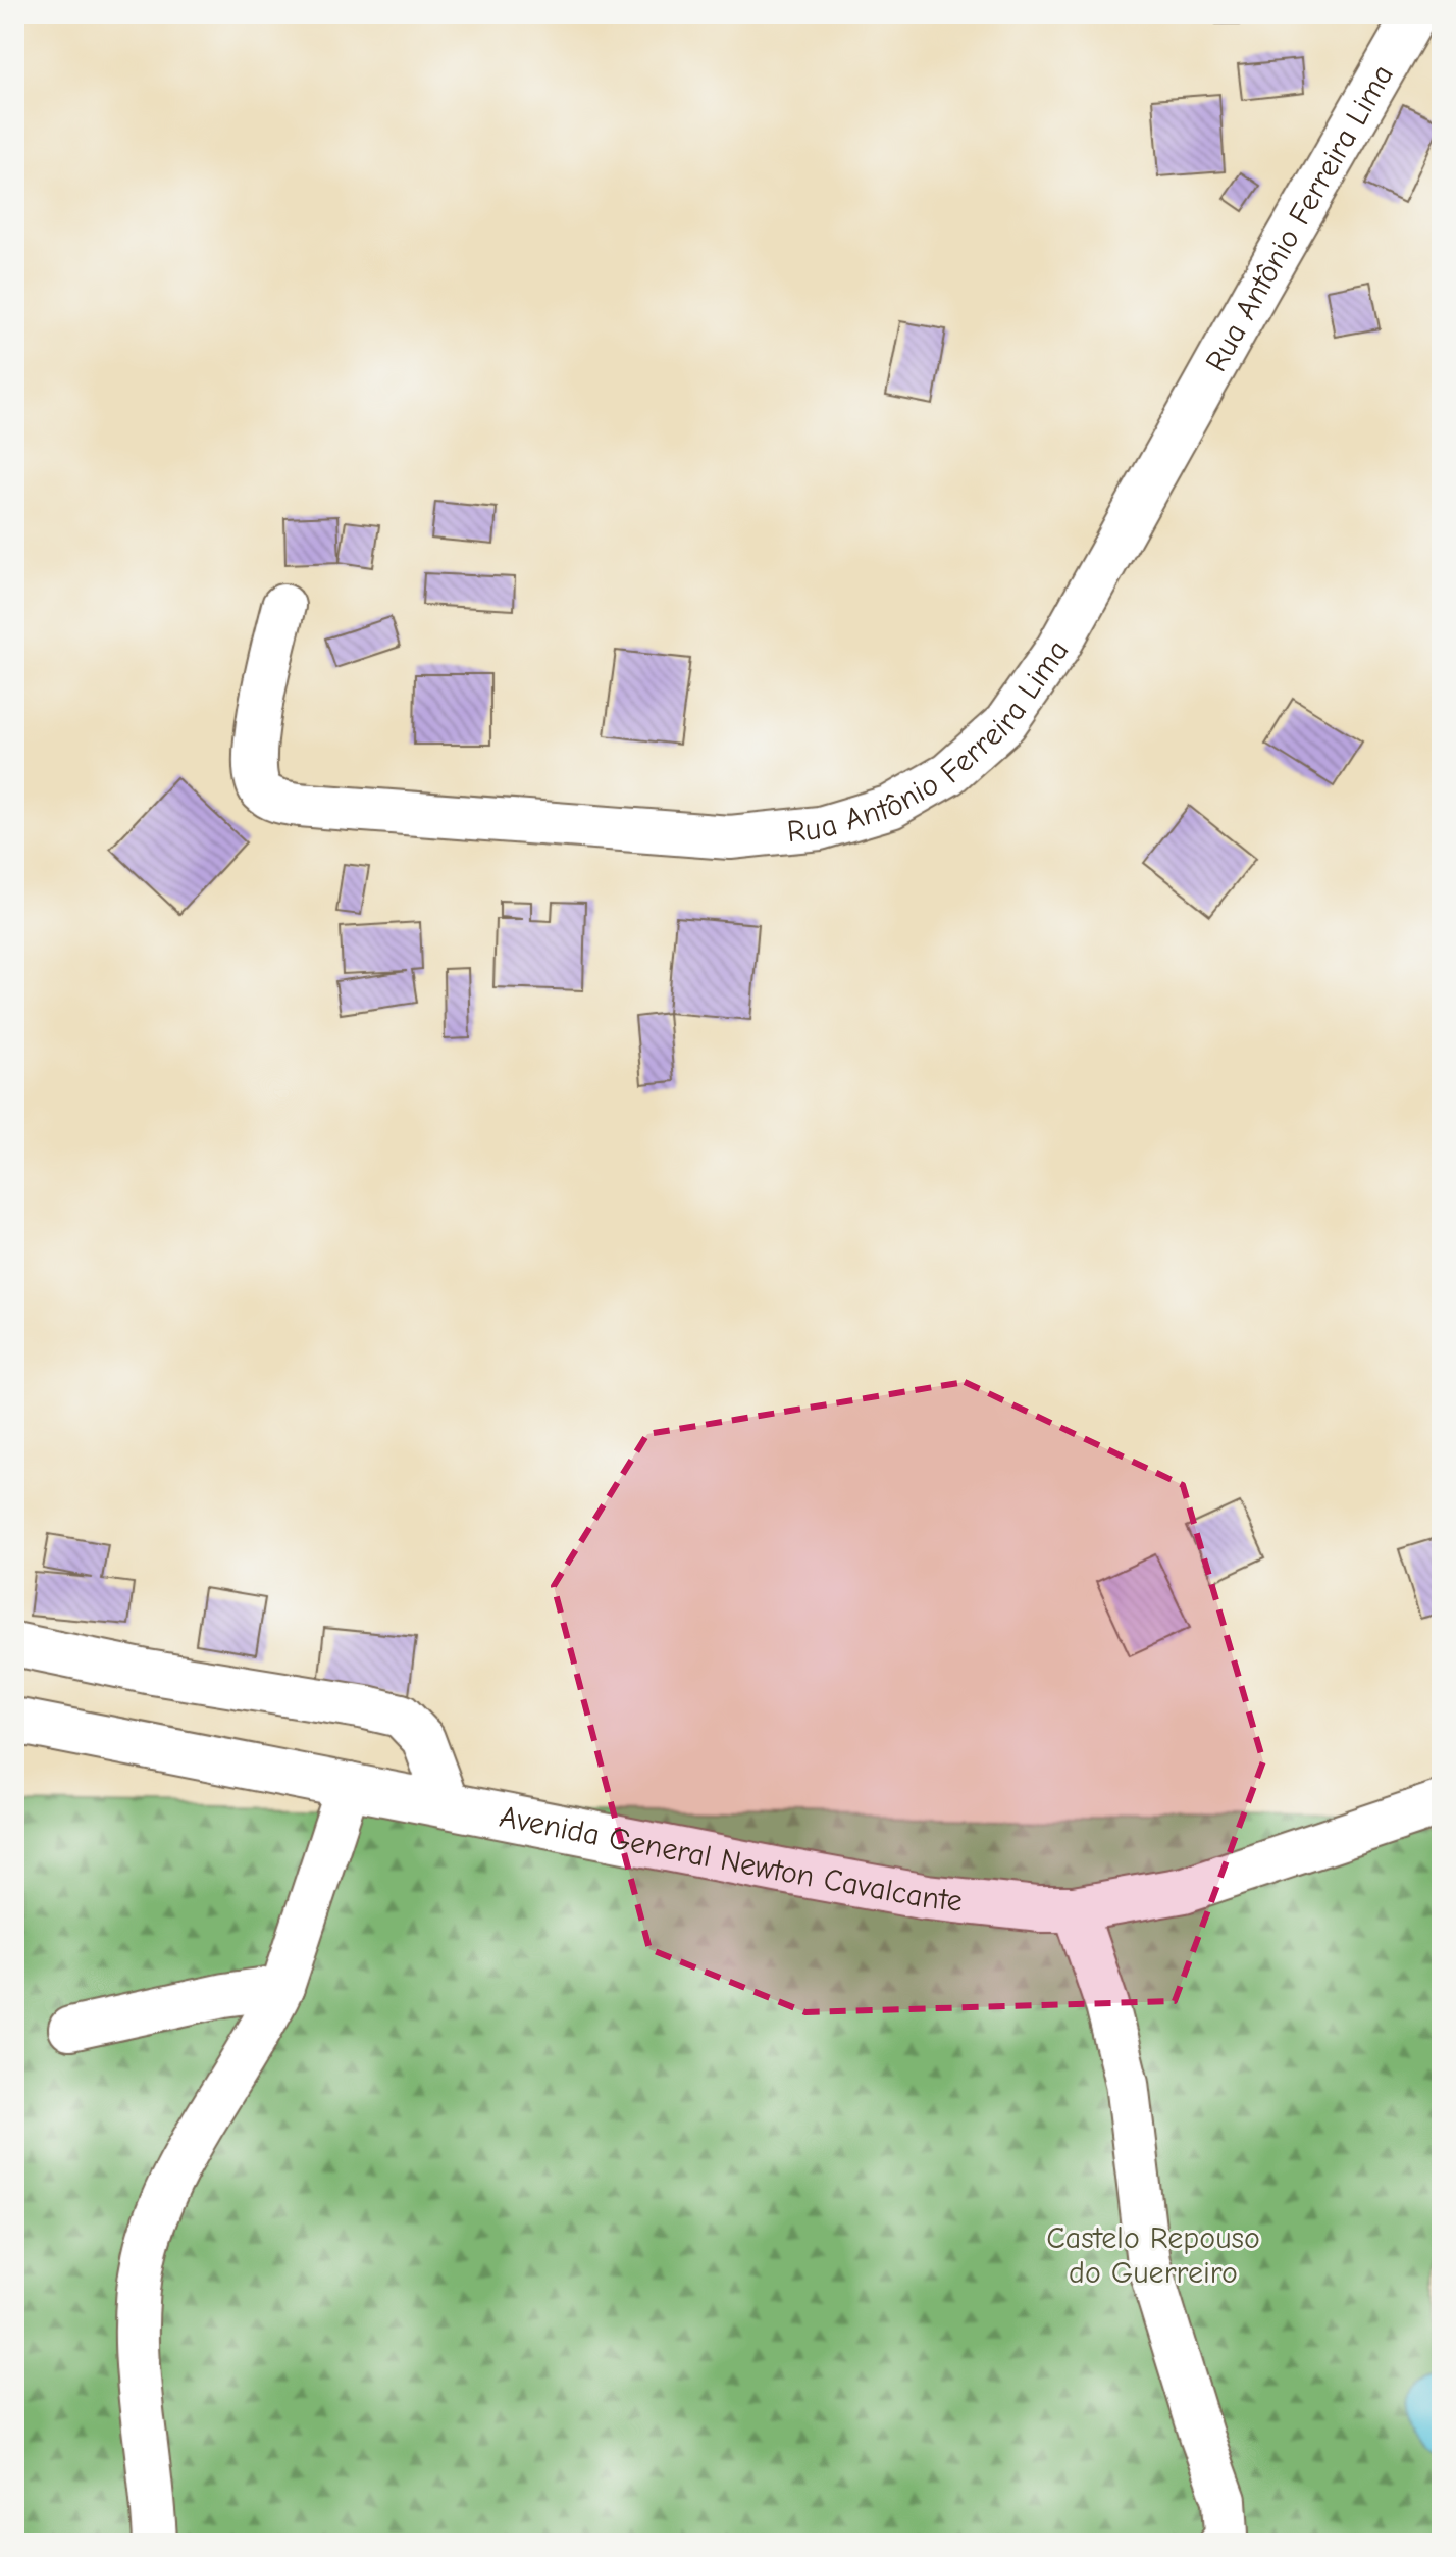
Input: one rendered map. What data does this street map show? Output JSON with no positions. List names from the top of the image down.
{
  "streets": {
    "main road": ["Avenida General Newton Cavalcante"],
    "street": ["Rua Antônio Ferreira Lima"]
  },
  "parks": ["Castelo Repouso do Guerreiro"]
}
